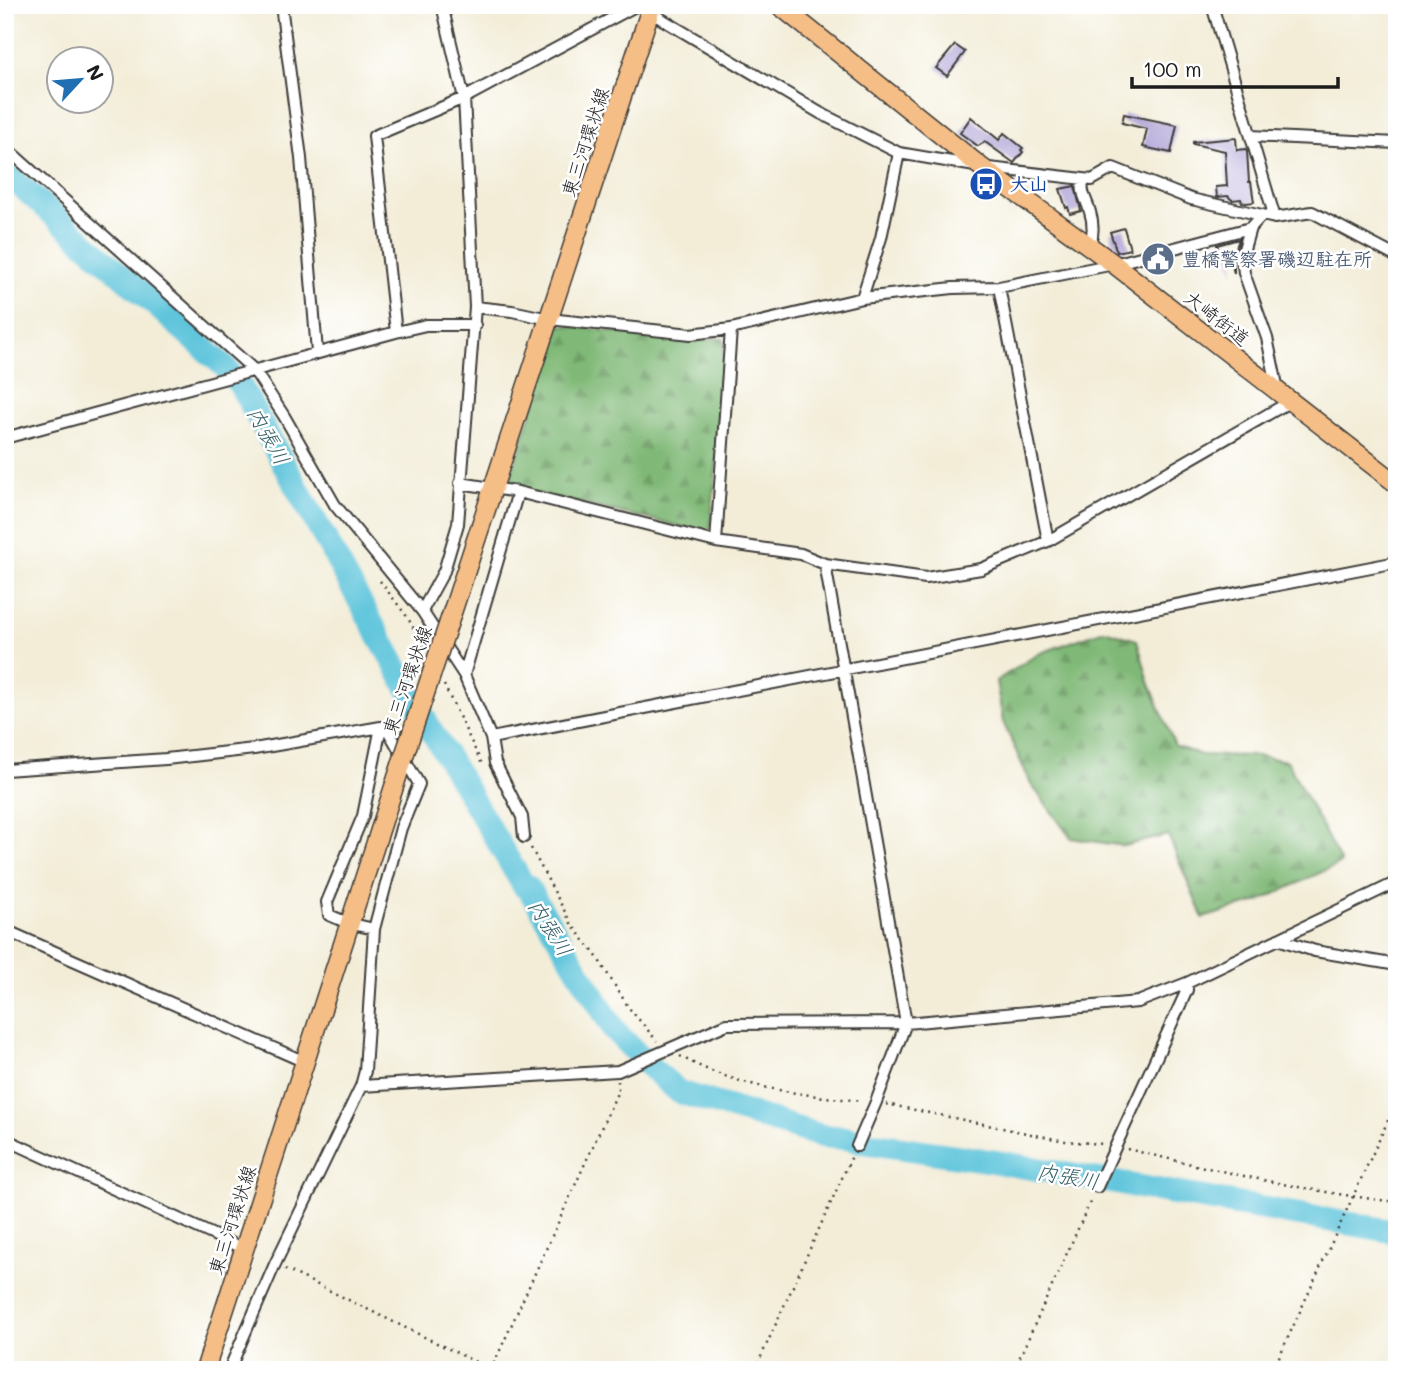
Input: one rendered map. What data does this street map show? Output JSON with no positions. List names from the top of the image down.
{
  "streets": {
    "main road": ["東三河環状線", "大崎街道"]
  },
  "water": ["内張川"],
  "places": {
    "bus stop": ["大山"],
    "public building": ["豊橋警察署磯辺駐在所"]
  },
  "scale_bar": "100 m",
  "north": "top right"
}
